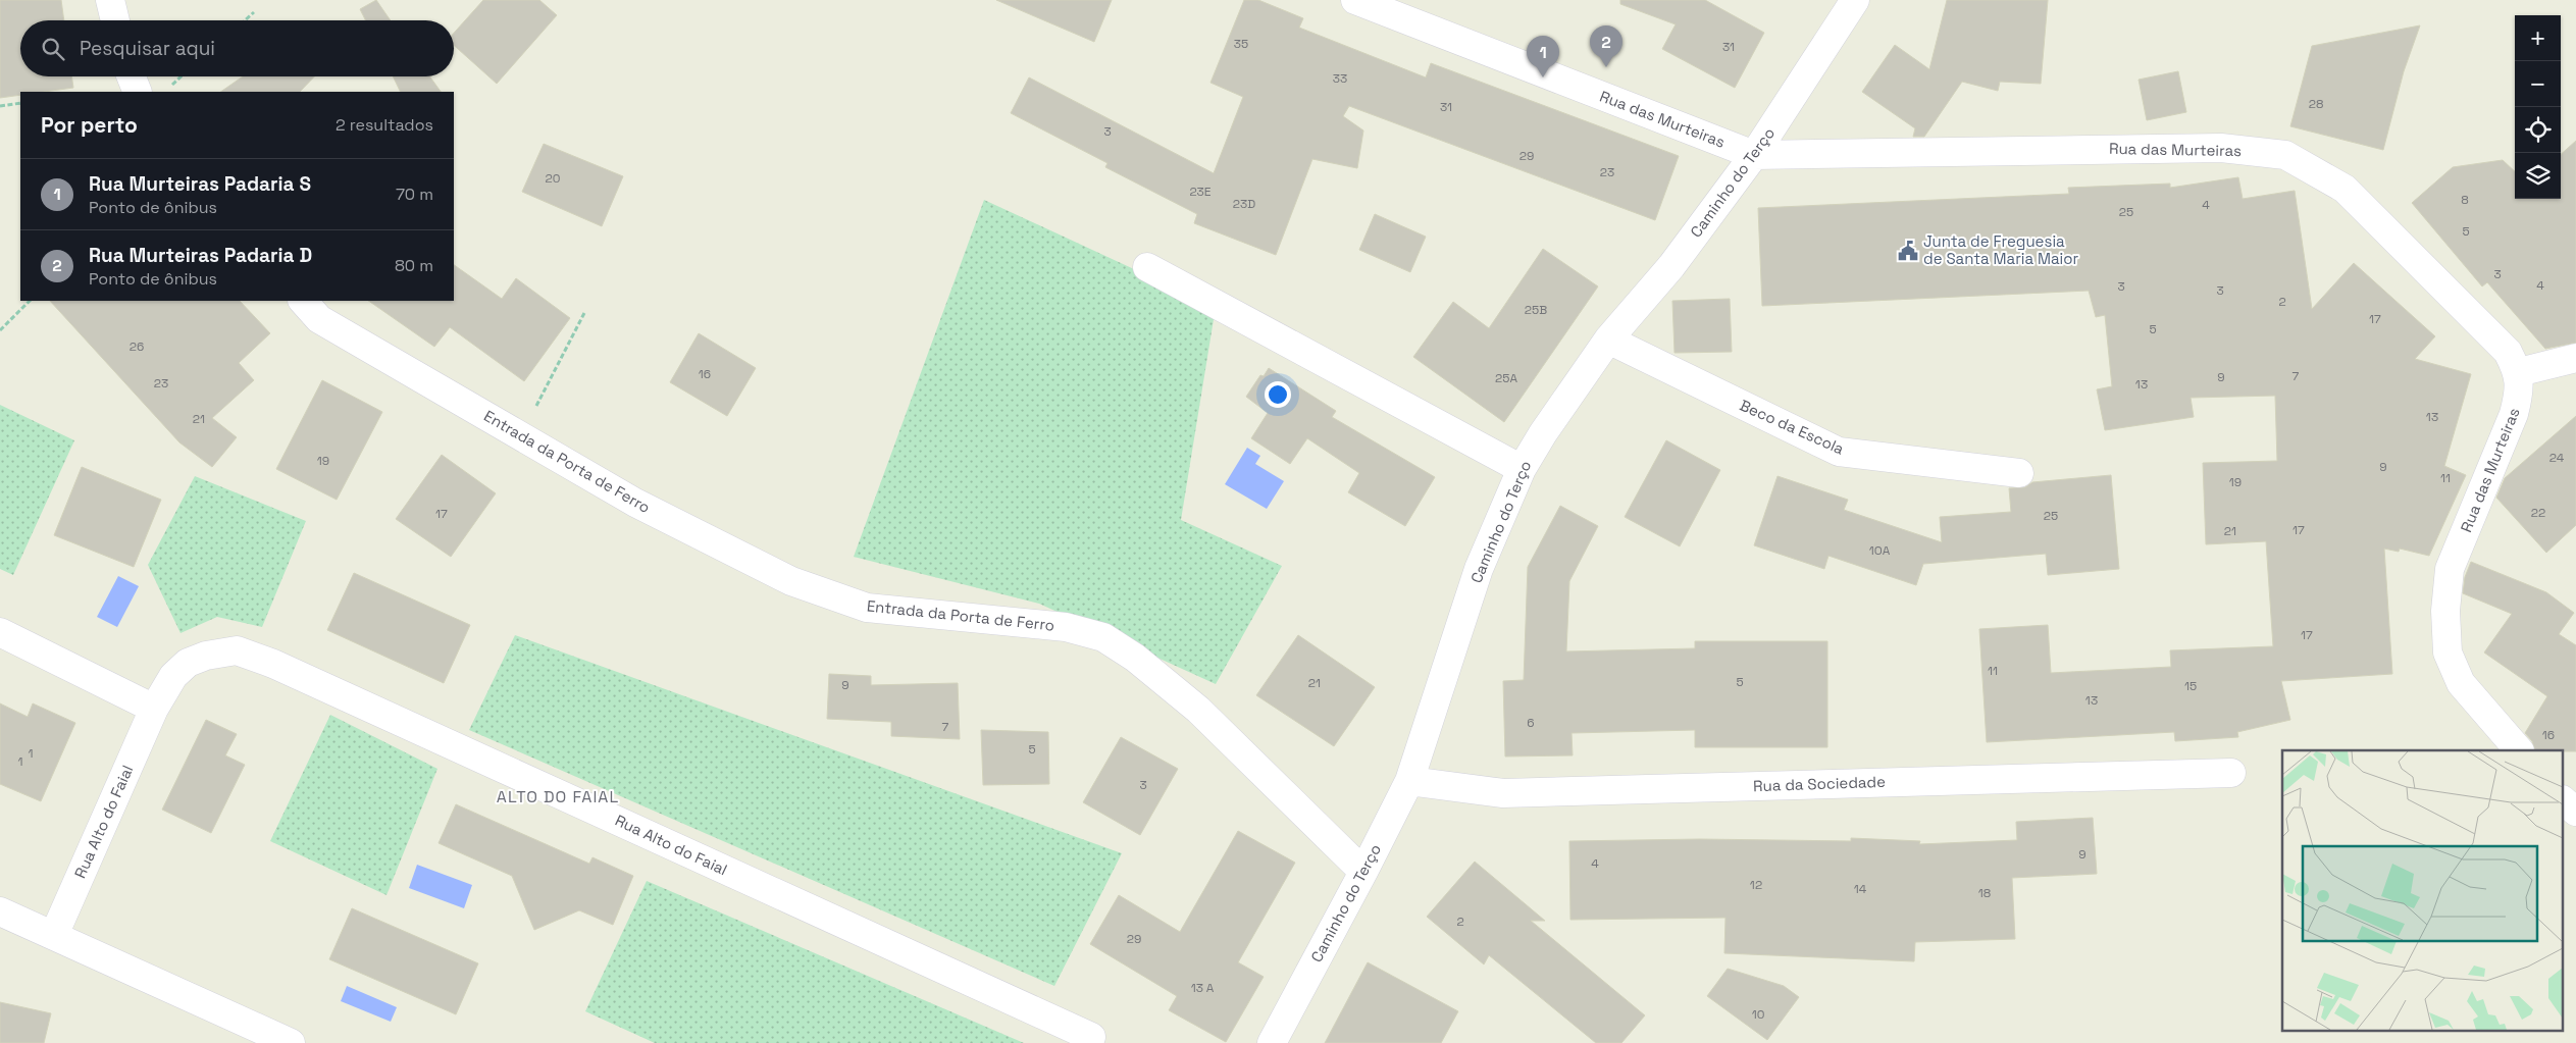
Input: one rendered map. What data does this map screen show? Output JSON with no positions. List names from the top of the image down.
{
  "streets": {
    "street": [
      "Rua das Murteiras",
      "Caminho do Terço",
      "Beco da Escola",
      "Entrada da Porta de Ferro",
      "Rua da Sociedade",
      "Rua Alto do Faial"
    ]
  },
  "crossings": [
    ["Rua das Murteiras", "Caminho do Terço"],
    ["Caminho do Terço", "Beco da Escola"],
    ["Caminho do Terço", "Entrada da Porta de Ferro"],
    ["Caminho do Terço", "Rua da Sociedade"]
  ],
  "districts": ["ALTO DO FAIAL"],
  "places": {
    "public building": ["Junta de Freguesia de Santa Maria Maior"]
  },
  "house_numbers": [
    "35",
    "31",
    "33",
    "28",
    "31",
    "3",
    "29",
    "23",
    "20",
    "23E",
    "8",
    "23D",
    "4",
    "25",
    "5",
    "3",
    "4",
    "3",
    "3",
    "2",
    "25B",
    "17",
    "5",
    "26",
    "16",
    "7",
    "9",
    "25A",
    "23",
    "13",
    "13",
    "21",
    "24",
    "19",
    "9",
    "11",
    "19",
    "22",
    "17",
    "25",
    "17",
    "21",
    "1OA",
    "17",
    "11",
    "5",
    "21",
    "9",
    "15",
    "13",
    "6",
    "7",
    "16",
    "5",
    "1",
    "1",
    "3",
    "9",
    "4",
    "12",
    "14",
    "18",
    "2",
    "29",
    "13 A",
    "10"
  ],
  "page": {
    "map_buttons": ["+", "−"],
    "search": "Pesquisar aqui",
    "pins": ["2", "1"],
    "heading": ["Por perto", "2 resultados"],
    "list": [
      {
        "mark": "1",
        "name": "Rua Murteiras Padaria S",
        "note": "Ponto de ônibus",
        "value": "70 m"
      },
      {
        "mark": "2",
        "name": "Rua Murteiras Padaria D",
        "note": "Ponto de ônibus",
        "value": "80 m"
      }
    ]
  }
}
